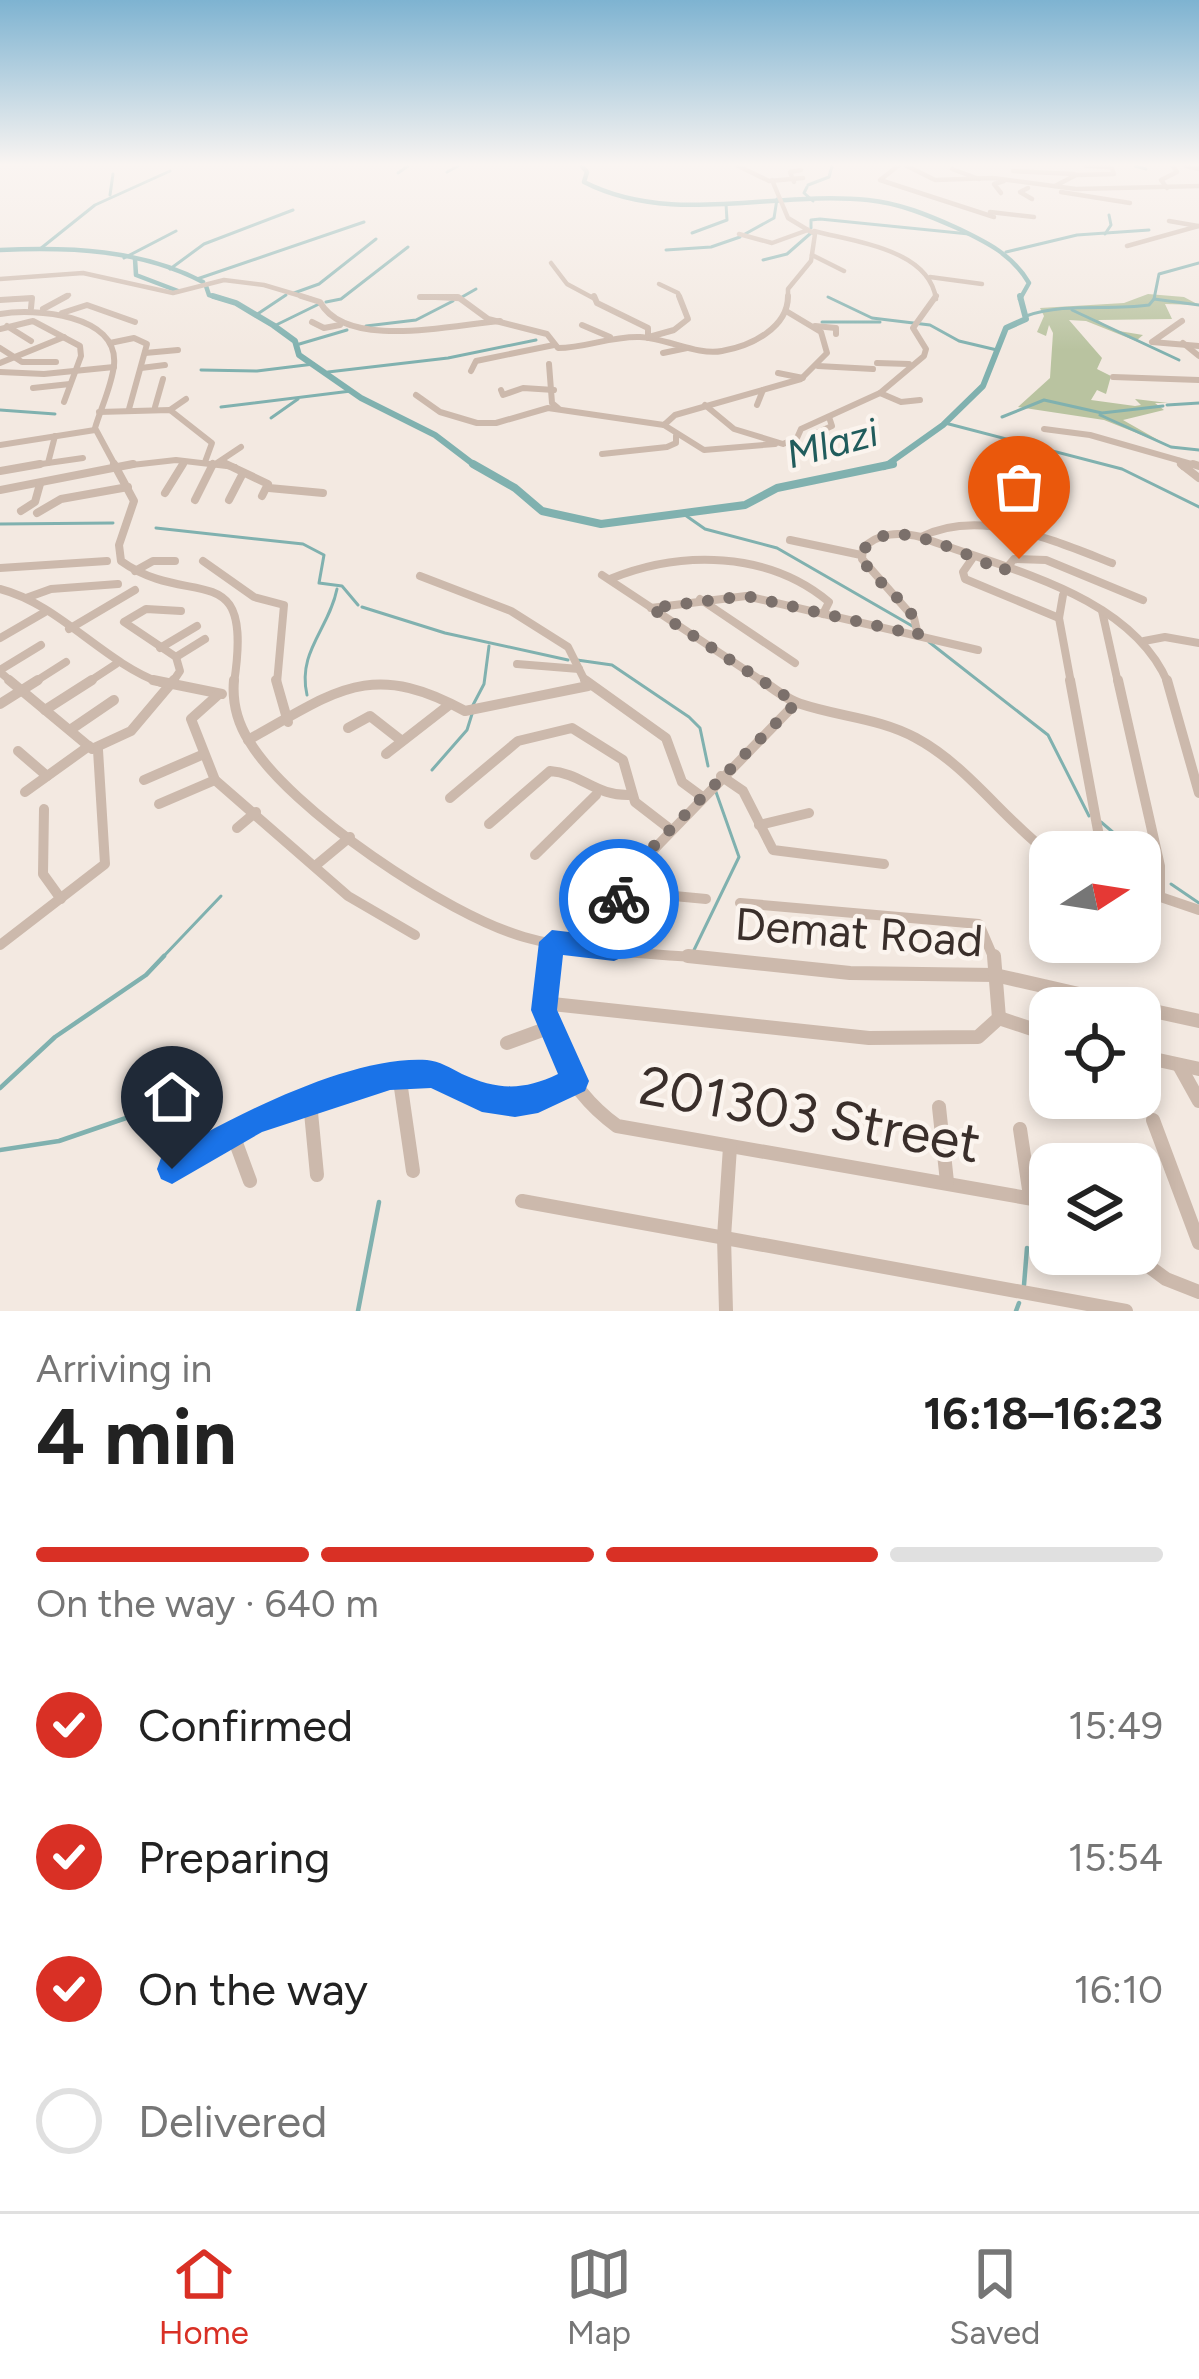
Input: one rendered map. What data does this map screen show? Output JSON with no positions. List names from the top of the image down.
{
  "streets": {
    "street": ["Demat Road", "201303 Street"]
  },
  "crossings": [
    ["Demat Road", "201303 Street"]
  ],
  "water": ["Mlazi"],
  "north": "right",
  "page": {
    "heading": ["4 min", "Arriving in", "16:18–16:23"],
    "bar": "On the way · 640 m",
    "list": [
      ["Confirmed", "15:49"],
      ["Preparing", "15:54"],
      ["On the way", "16:10"],
      "Delivered"
    ],
    "tabs": ["Home", "Map", "Saved"]
  }
}
